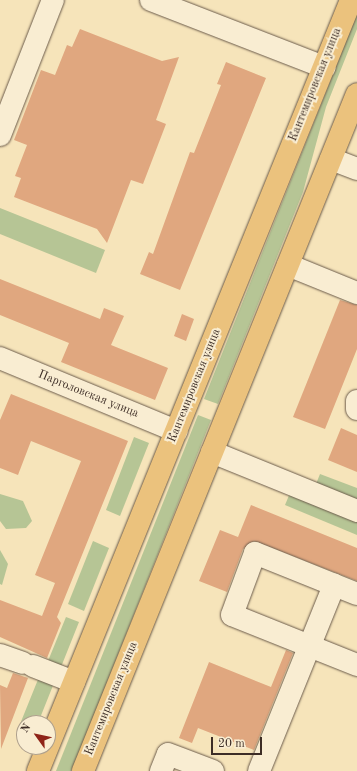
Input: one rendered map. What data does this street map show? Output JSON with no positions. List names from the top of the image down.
{
  "streets": {
    "main road": ["Кантемировская улица"],
    "street": ["Парголовская улица"]
  },
  "crossings": [
    ["Кантемировская улица", "Парголовская улица"]
  ],
  "scale_bar": "20 m",
  "north": "top left"
}
